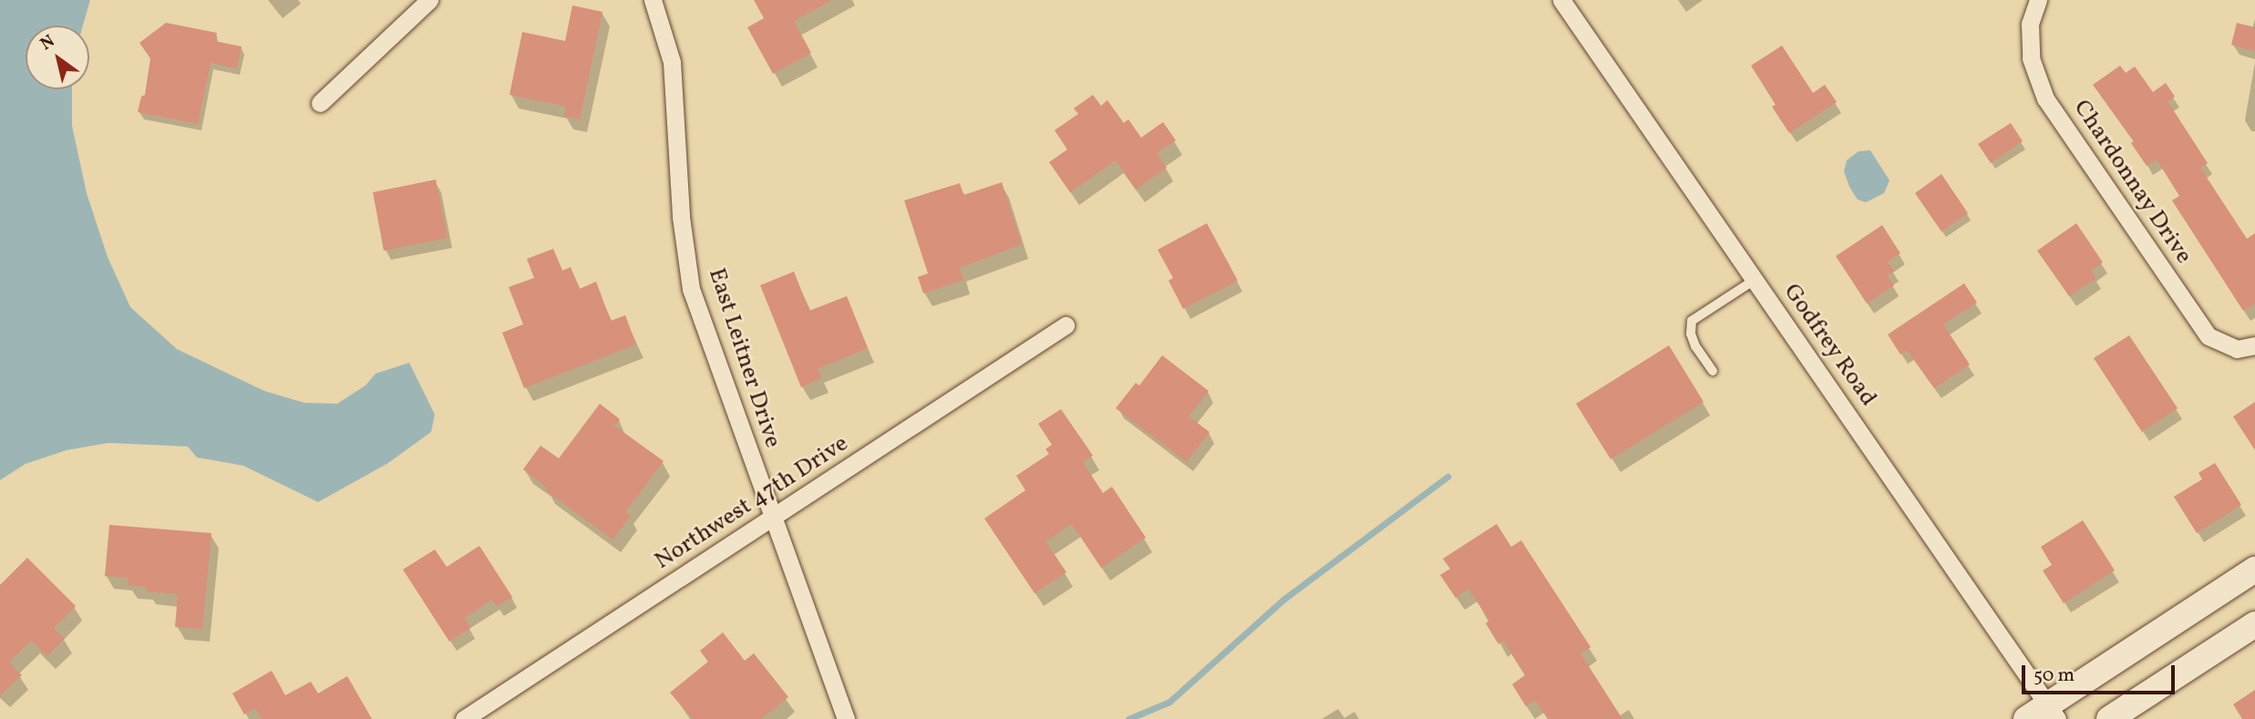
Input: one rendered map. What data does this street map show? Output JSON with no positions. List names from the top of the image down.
{
  "streets": {
    "street": [
      "Chardonnay Drive",
      "Godfrey Road",
      "East Leitner Drive",
      "Northwest 47th Drive"
    ]
  },
  "crossings": [
    ["East Leitner Drive", "Northwest 47th Drive"]
  ],
  "scale_bar": "50 m",
  "north": "top left"
}
